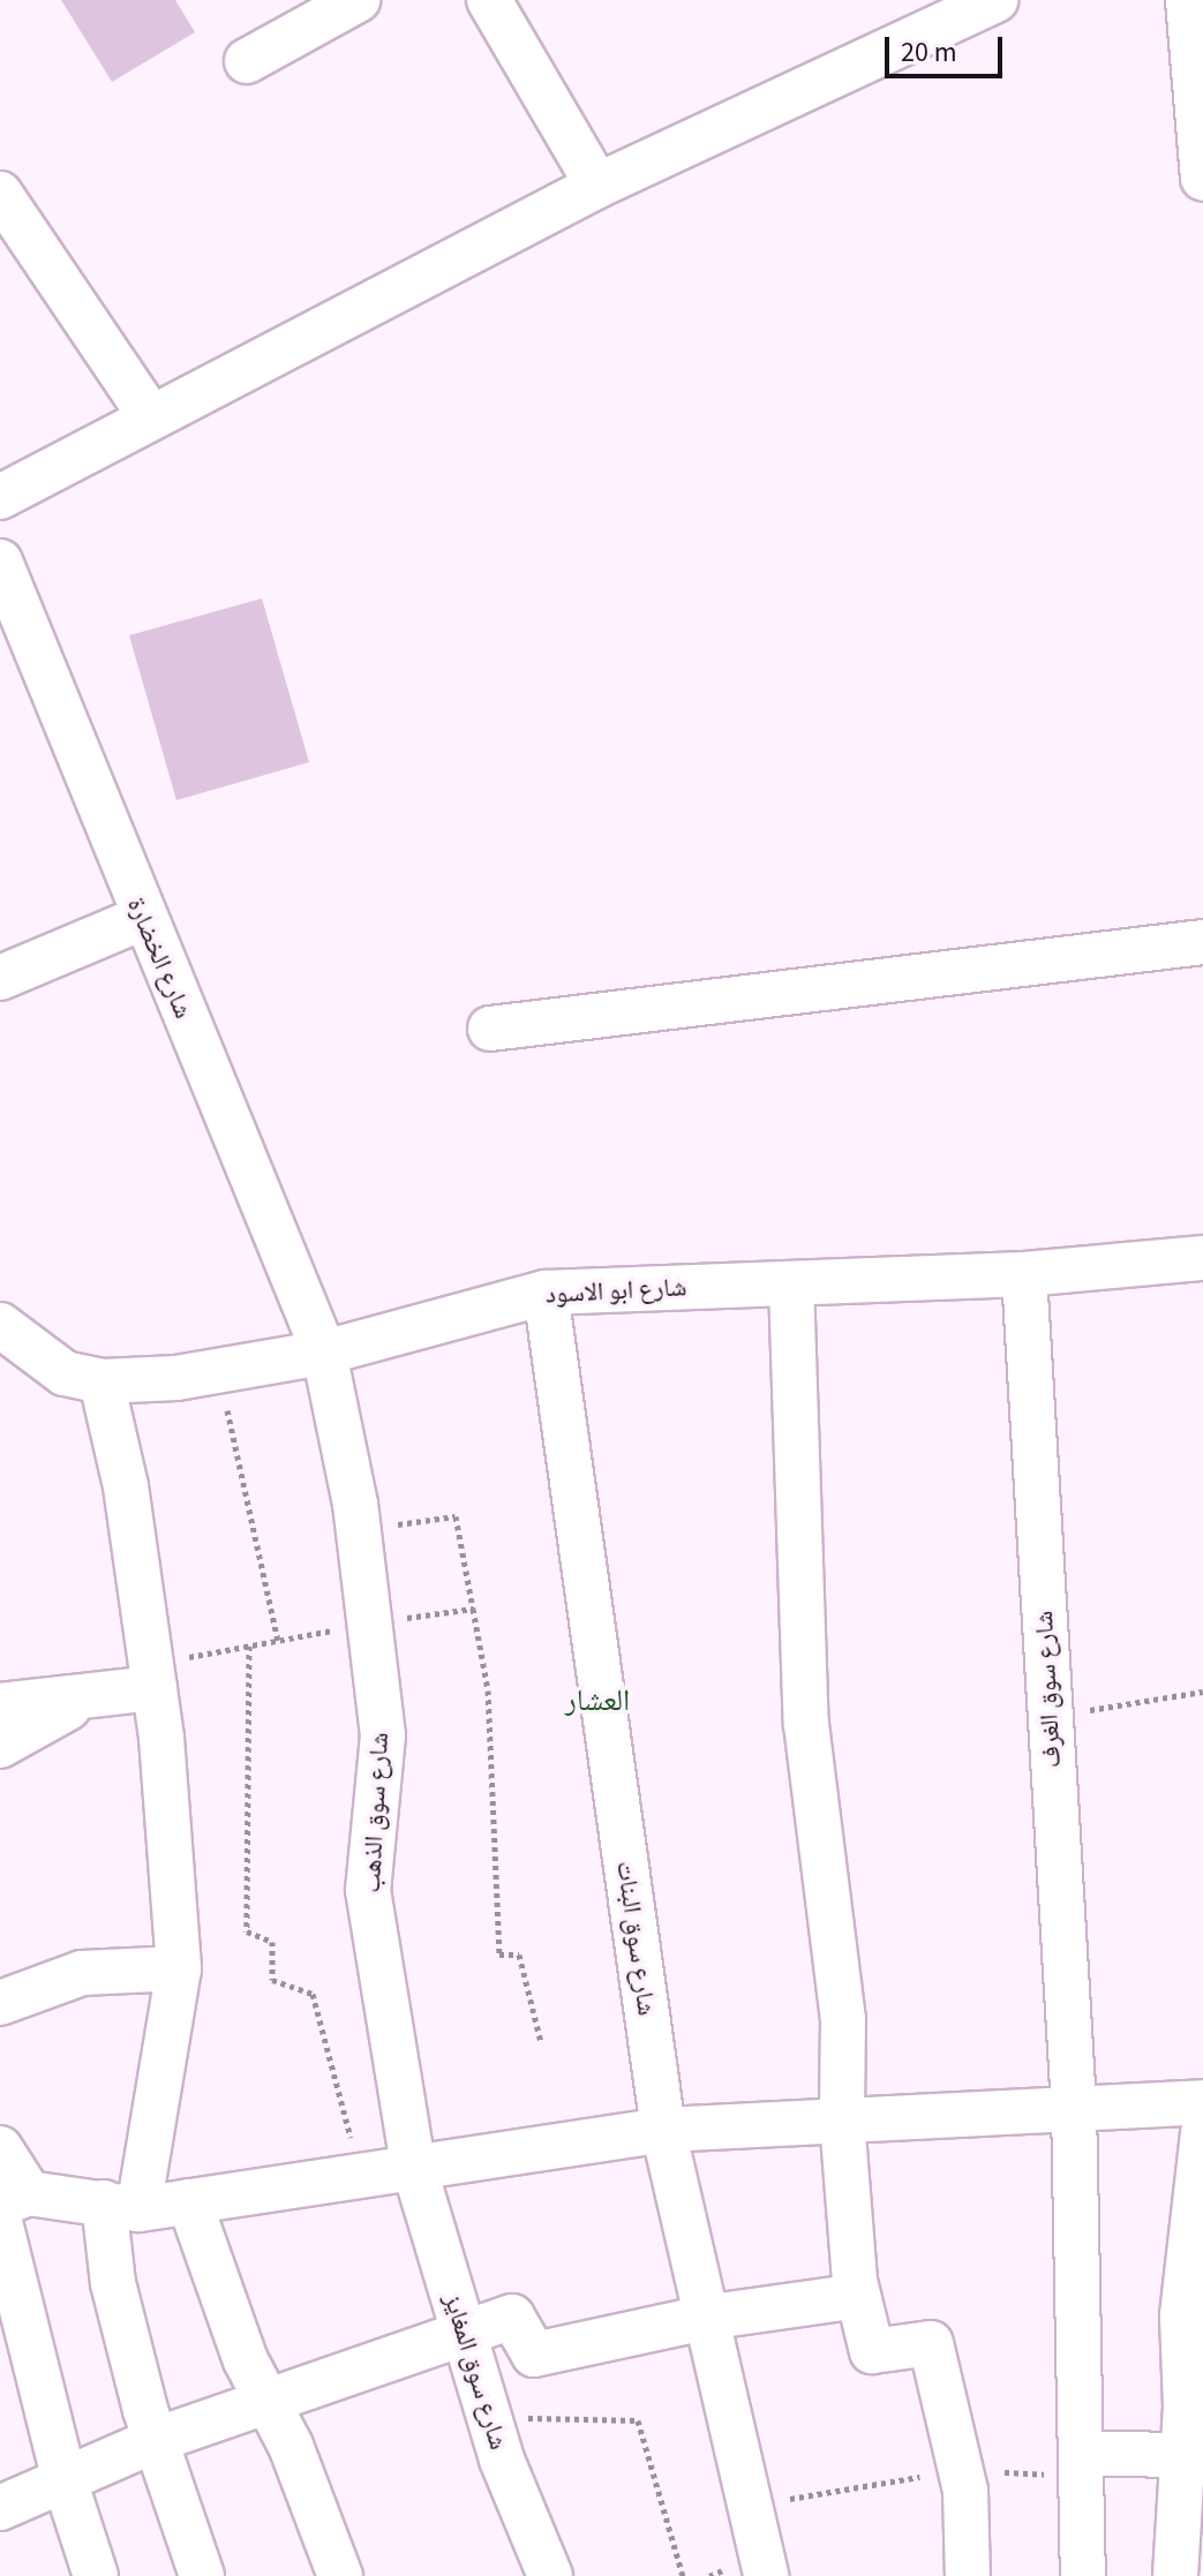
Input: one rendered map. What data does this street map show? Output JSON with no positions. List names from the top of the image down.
{
  "streets": {
    "street": [
      "شارع الخضارة",
      "شارع ابو الاسود",
      "شارع سوق الغرف",
      "شارع سوق الذهب",
      "شارع سوق البنات",
      "شارع سوق المغايز"
    ]
  },
  "crossings": [
    ["شارع الخضارة", "شارع ابو الاسود"],
    ["شارع الخضارة", "شارع سوق الذهب"],
    ["شارع ابو الاسود", "شارع سوق الغرف"],
    ["شارع ابو الاسود", "شارع سوق الذهب"],
    ["شارع ابو الاسود", "شارع سوق البنات"],
    ["شارع سوق الذهب", "شارع سوق المغايز"]
  ],
  "districts": ["العشار"],
  "scale_bar": "20 m"
}
